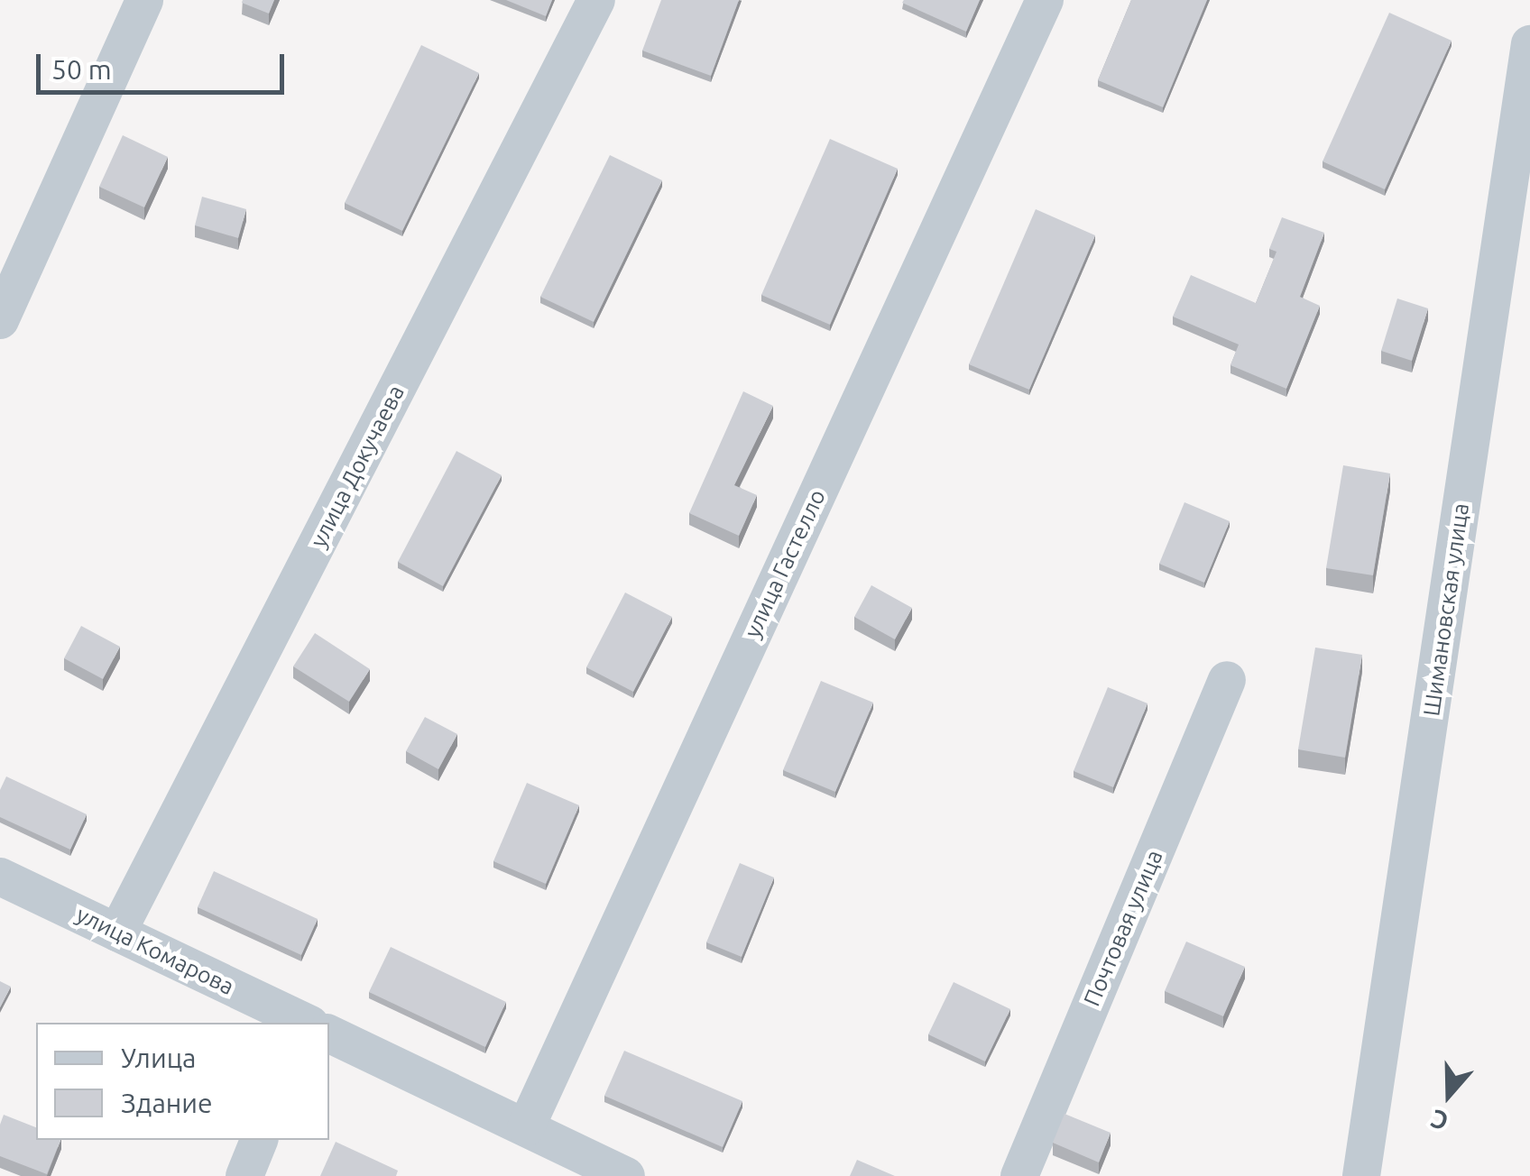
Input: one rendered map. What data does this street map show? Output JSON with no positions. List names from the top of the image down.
{
  "streets": {
    "street": [
      "улица Докучаева",
      "улица Гастелло",
      "Шимановская улица",
      "Почтовая улица",
      "улица Комарова"
    ]
  },
  "crossings": [
    ["улица Докучаева", "улица Комарова"],
    ["улица Гастелло", "улица Комарова"]
  ],
  "legend": ["Улица", "Здание"],
  "scale_bar": "50 m",
  "north": "bottom"
}
